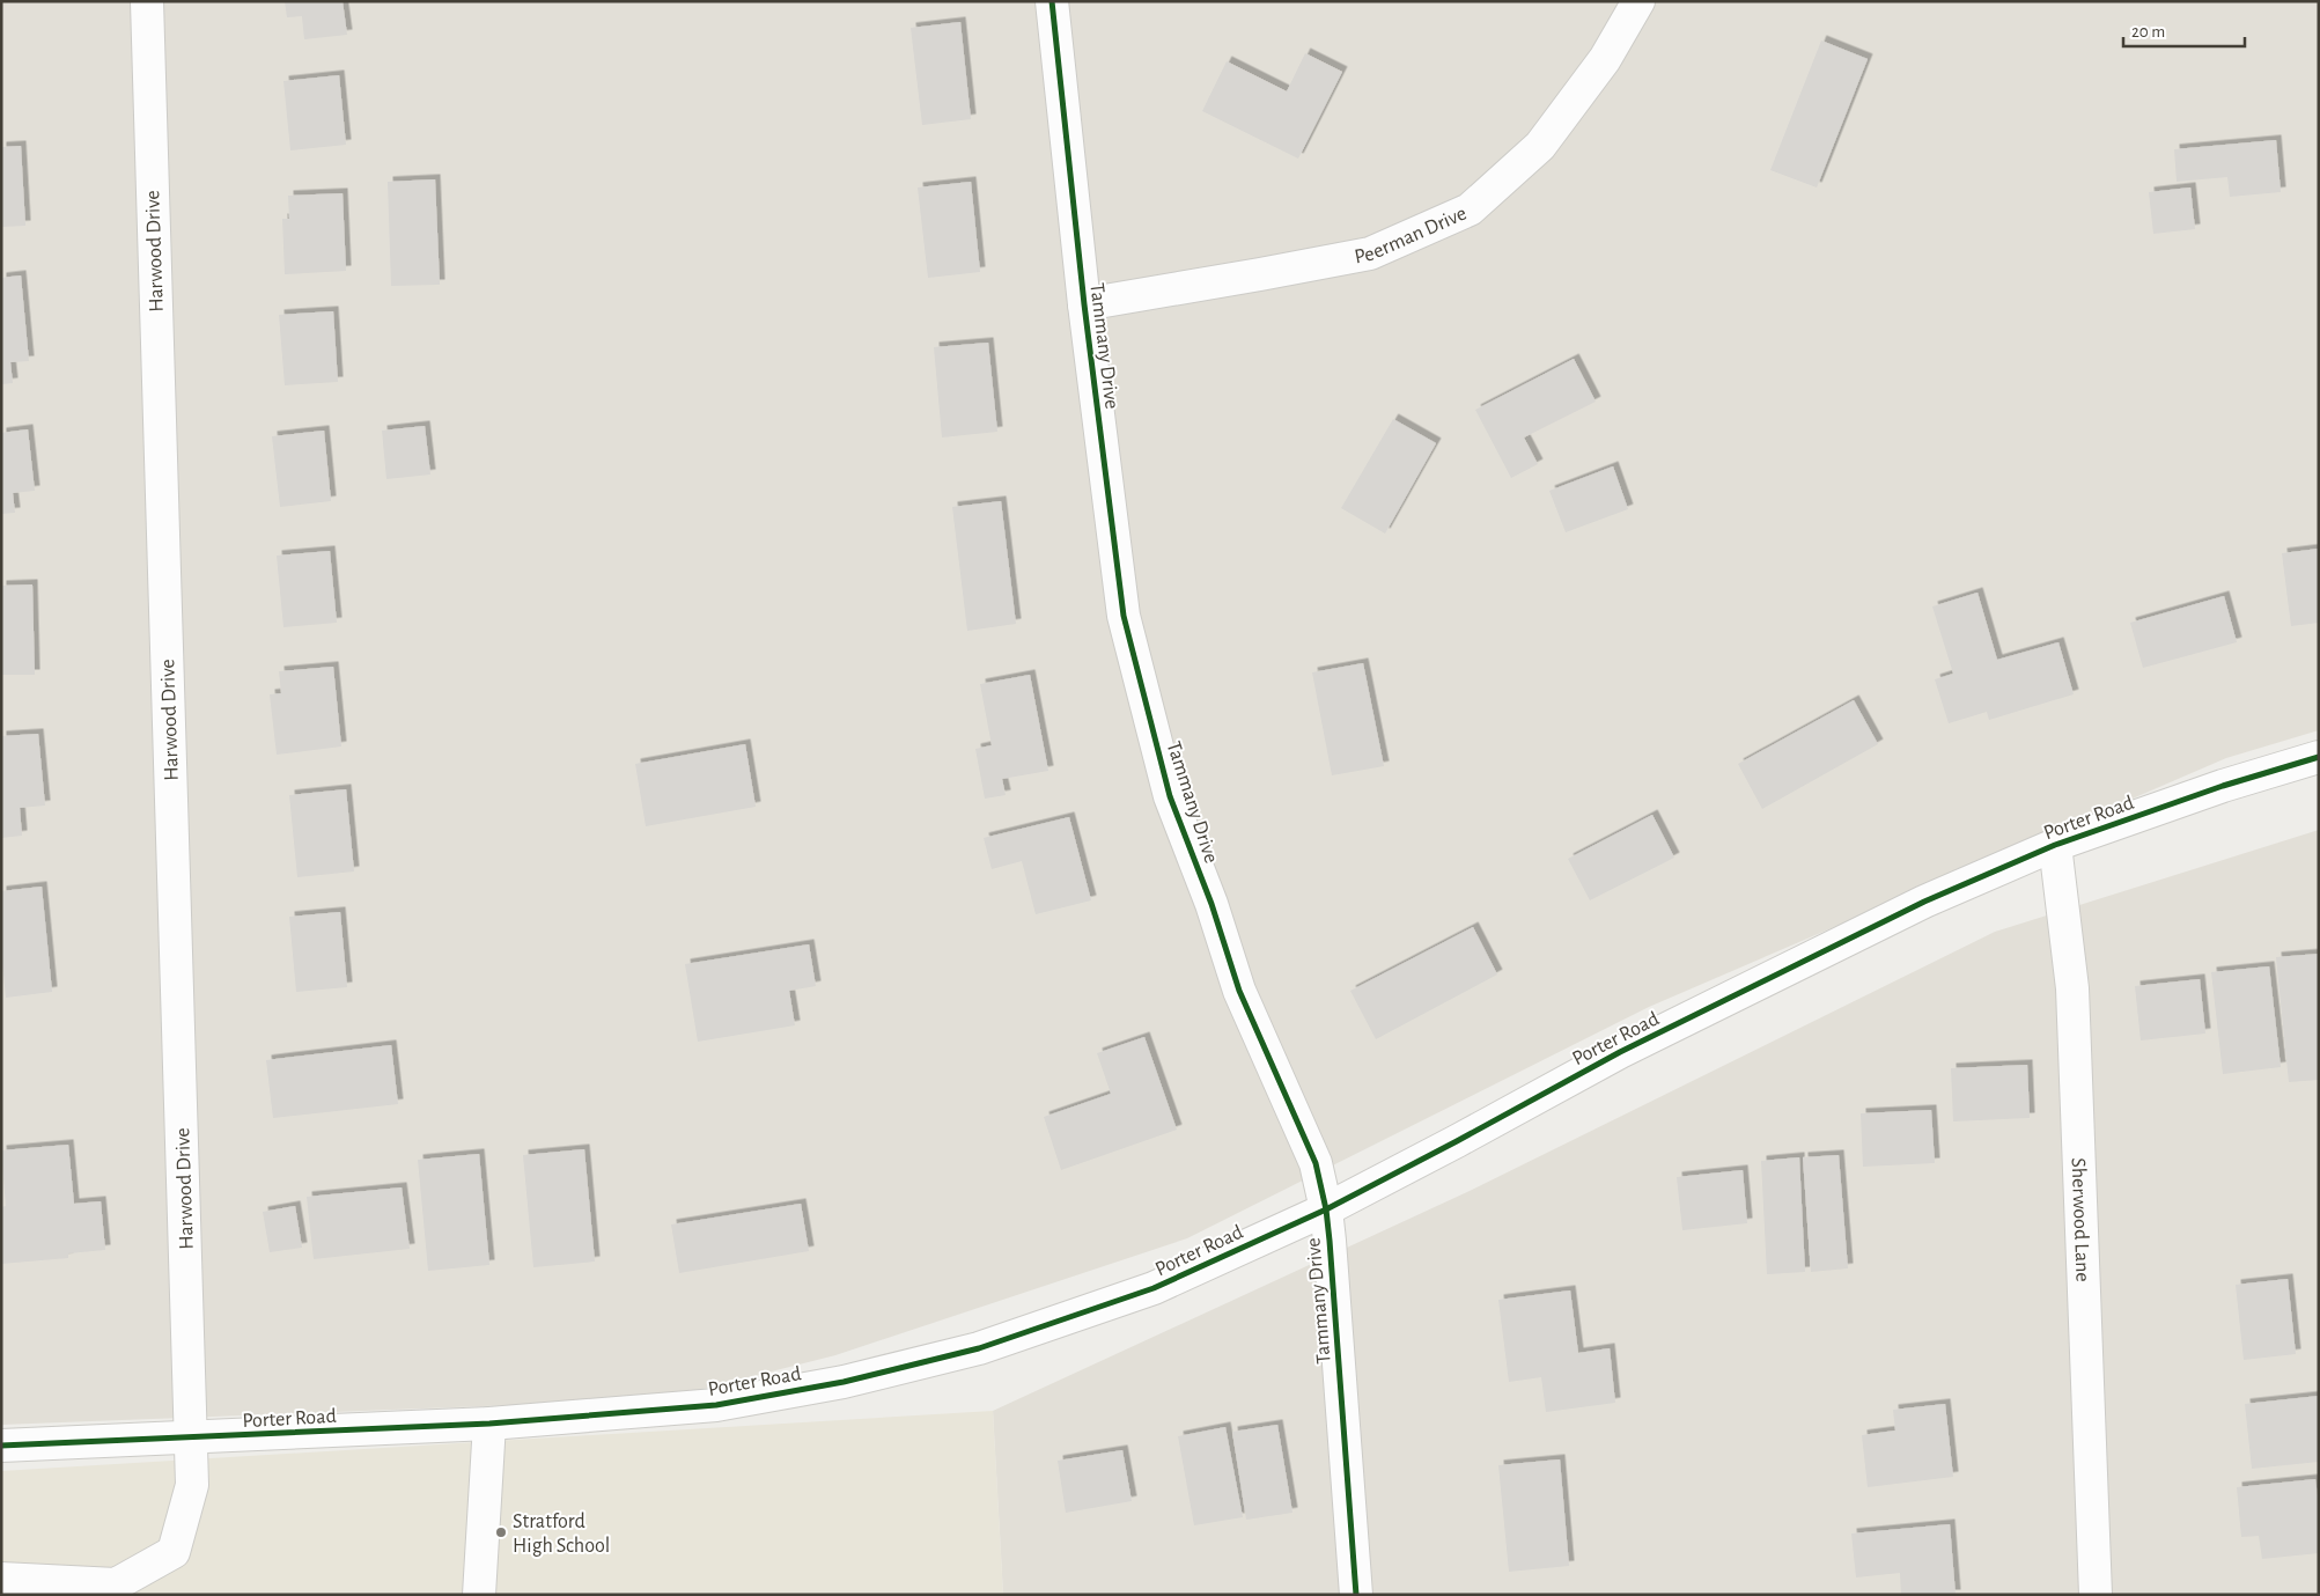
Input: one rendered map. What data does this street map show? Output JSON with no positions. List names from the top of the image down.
{
  "streets": {
    "street": [
      "Peerman Drive",
      "Harwood Drive",
      "Tammany Drive",
      "Porter Road",
      "Sherwood Lane"
    ]
  },
  "crossings": [
    ["Peerman Drive", "Tammany Drive"],
    ["Harwood Drive", "Porter Road"],
    ["Tammany Drive", "Porter Road"],
    ["Porter Road", "Sherwood Lane"]
  ],
  "places": ["Stratford High School"],
  "scale_bar": "20 m"
}
